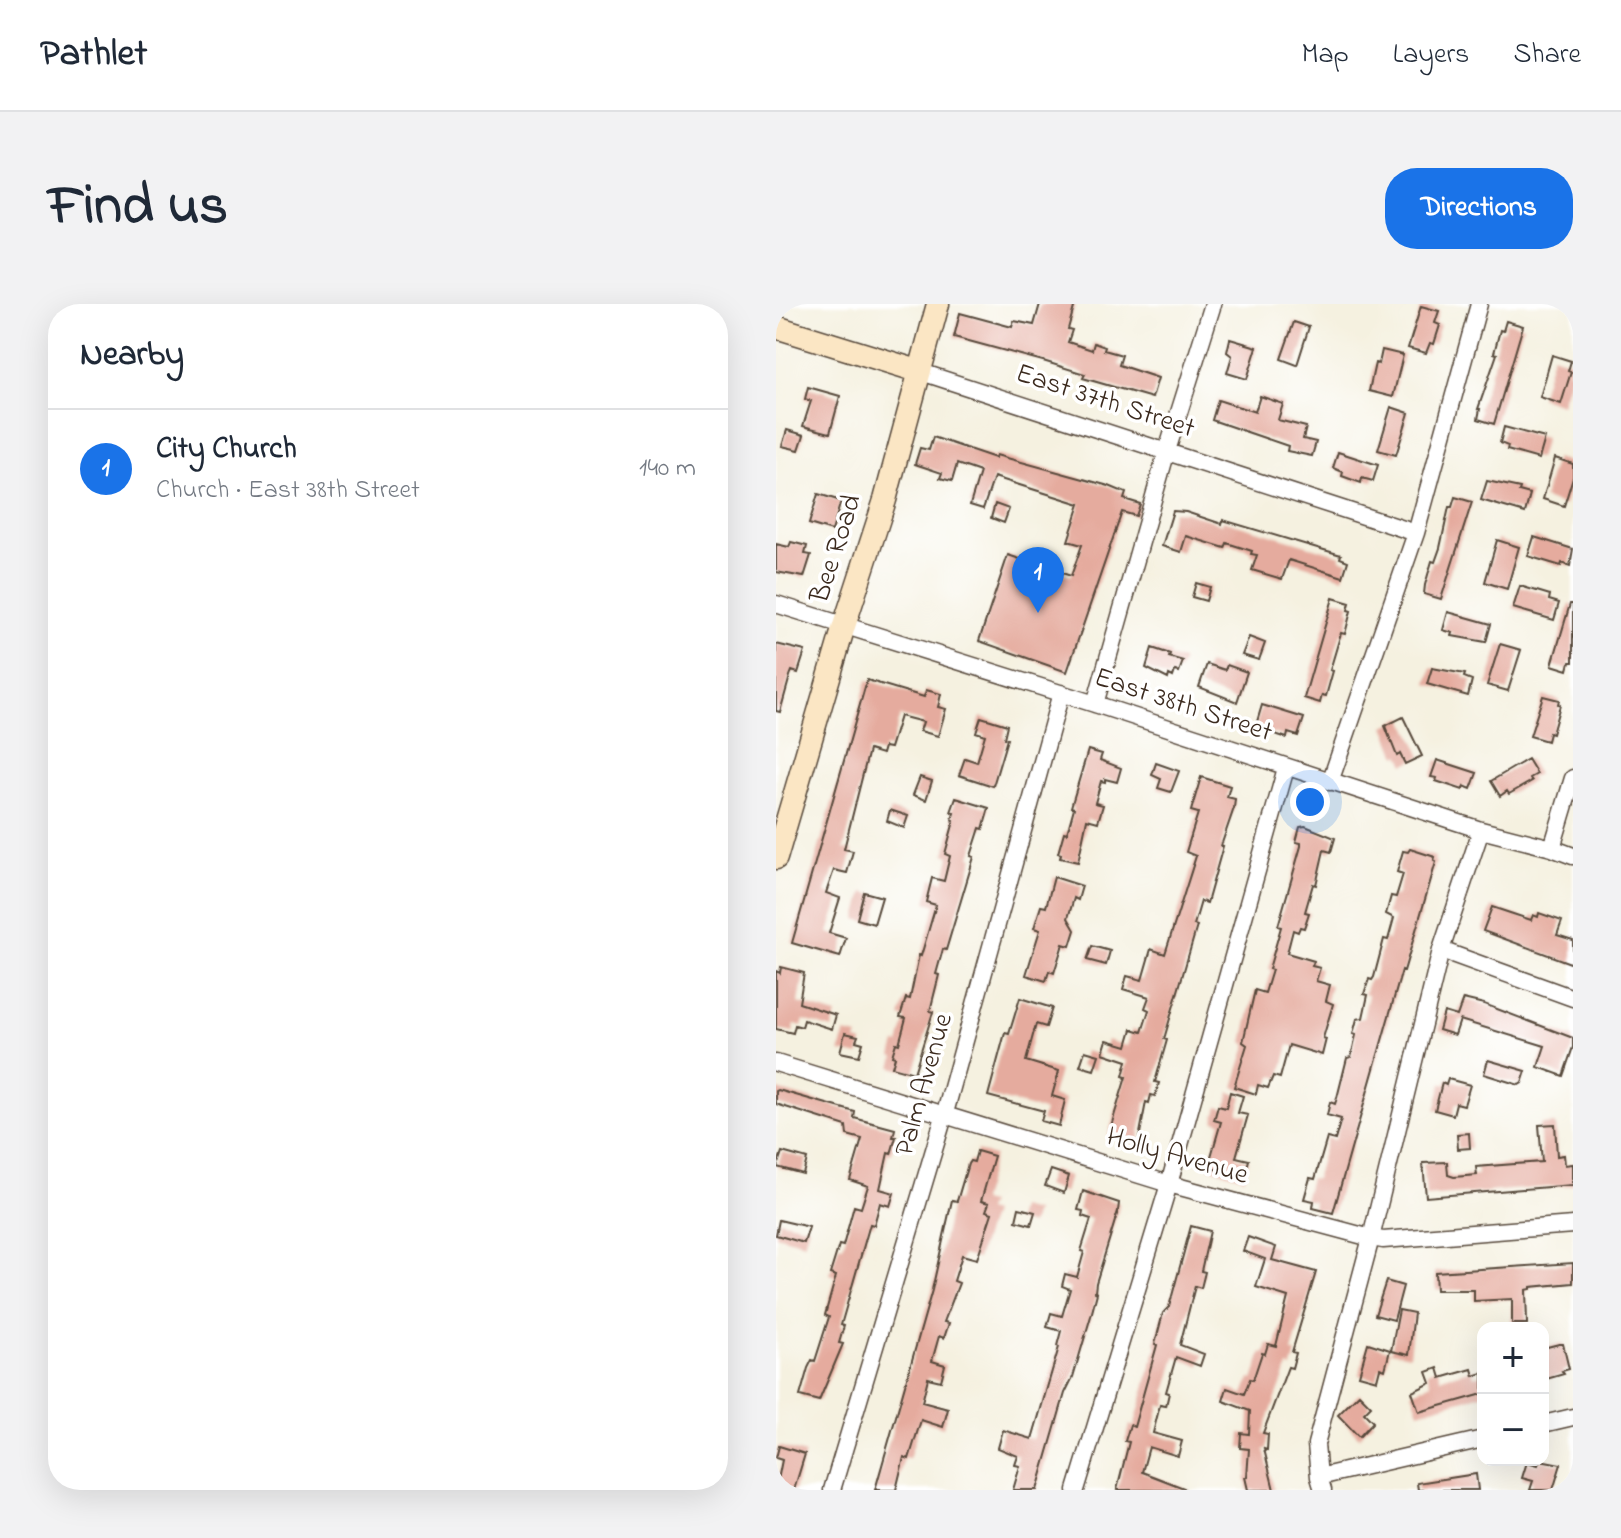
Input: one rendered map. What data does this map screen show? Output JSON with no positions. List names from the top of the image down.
{
  "streets": {
    "main road": ["East 37th Street", "Bee Road"],
    "street": ["East 38th Street", "Palm Avenue", "Holly Avenue"]
  },
  "crossings": [
    ["East 37th Street", "Bee Road"],
    ["Bee Road", "East 38th Street"],
    ["East 38th Street", "Palm Avenue"],
    ["Palm Avenue", "Holly Avenue"]
  ],
  "page": {
    "header": "Pathlet",
    "nav": ["Map", "Layers", "Share"],
    "title": "Find us",
    "buttons": "Directions",
    "heading": "Nearby",
    "list": [
      {
        "mark": "1",
        "name": "City Church",
        "note": "Church · East 38th Street",
        "value": "140 m"
      }
    ],
    "pins": "1",
    "map_buttons": ["+", "−"]
  }
}
